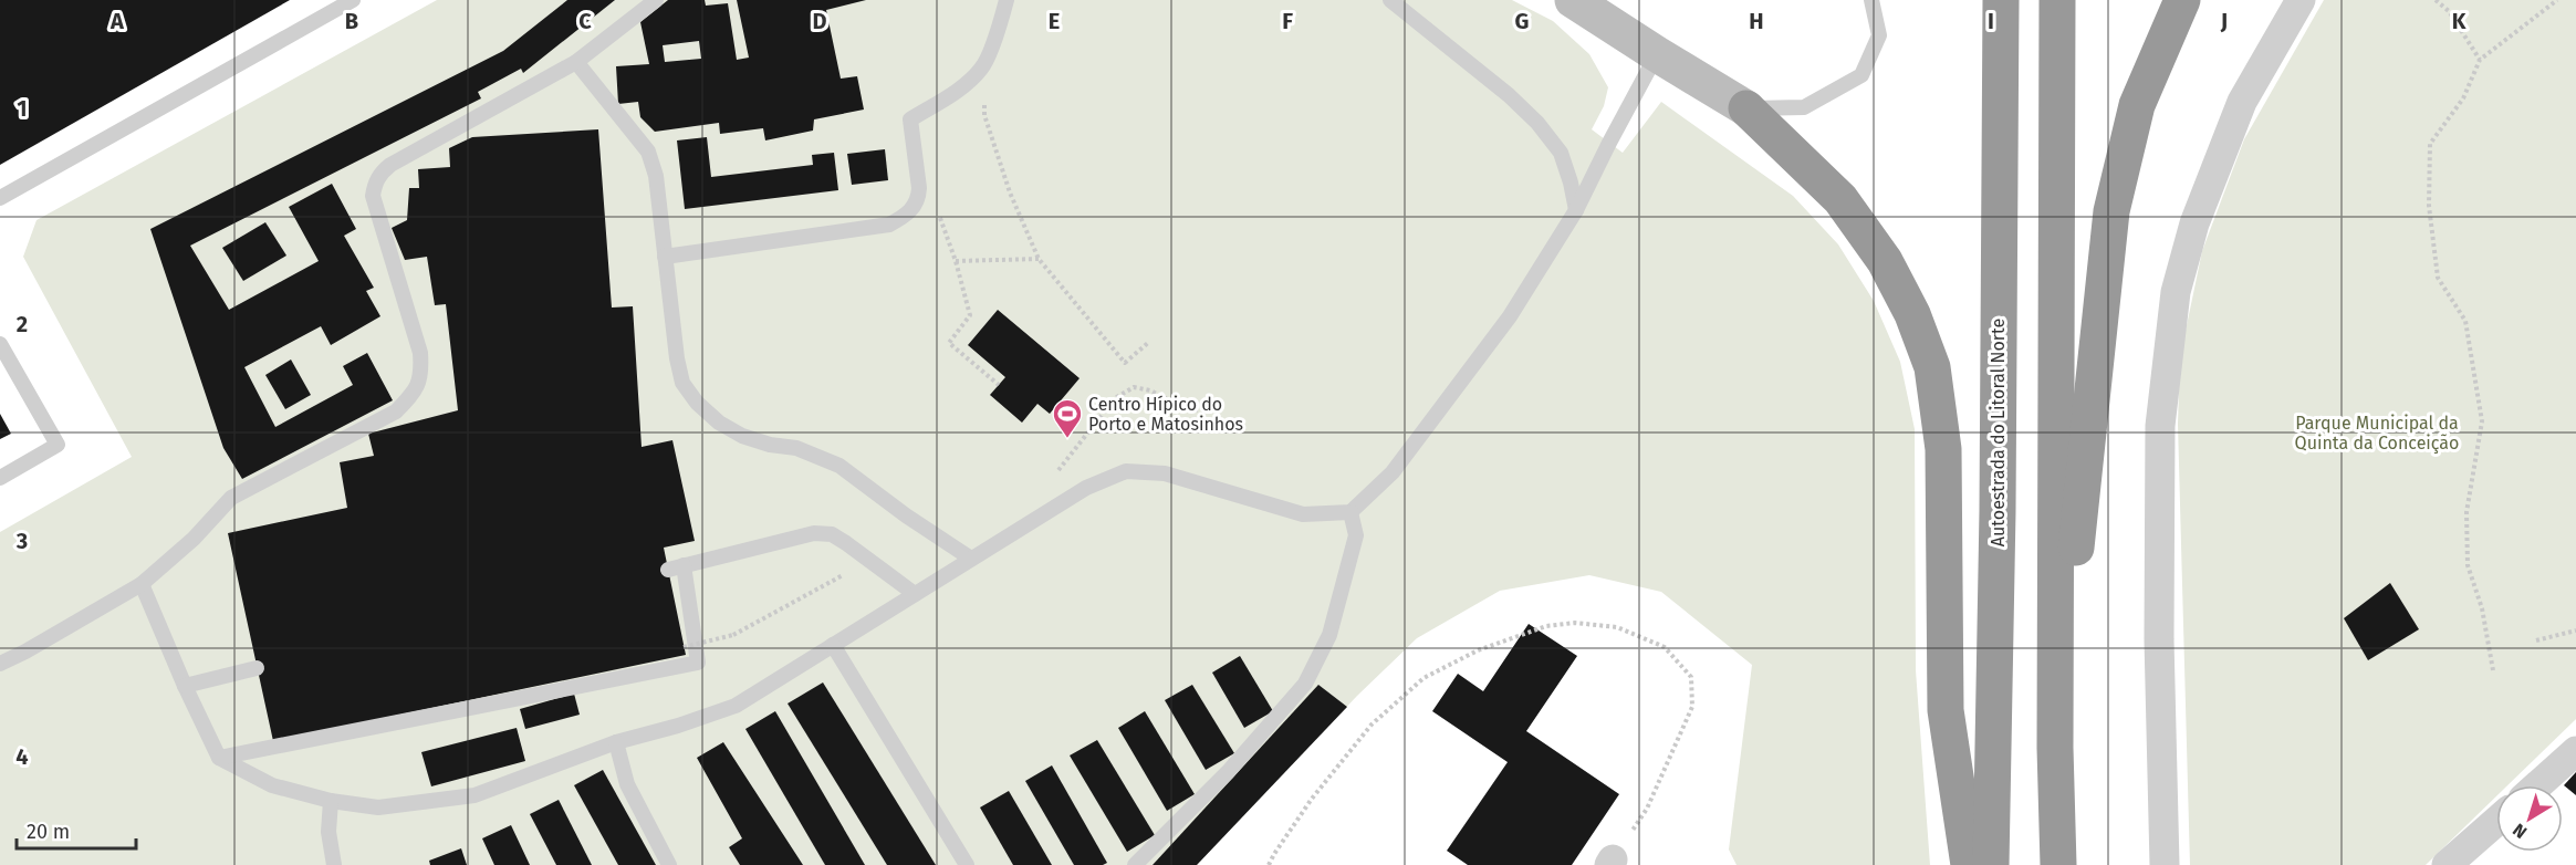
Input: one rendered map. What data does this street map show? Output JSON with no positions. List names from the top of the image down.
{
  "streets": {
    "highway": ["Autoestrada do Litoral Norte"]
  },
  "parks": ["Parque Municipal da Quinta da Conceição"],
  "places": {
    "sports": ["Centro Hípico do Porto e Matosinhos"]
  },
  "scale_bar": "20 m",
  "north": "bottom left",
  "grid": {
    "columns": [
      "A",
      "B",
      "C",
      "D",
      "E",
      "F",
      "G",
      "H",
      "I",
      "J",
      "K"
    ],
    "rows": [
      "1",
      "2",
      "3",
      "4"
    ]
  }
}
